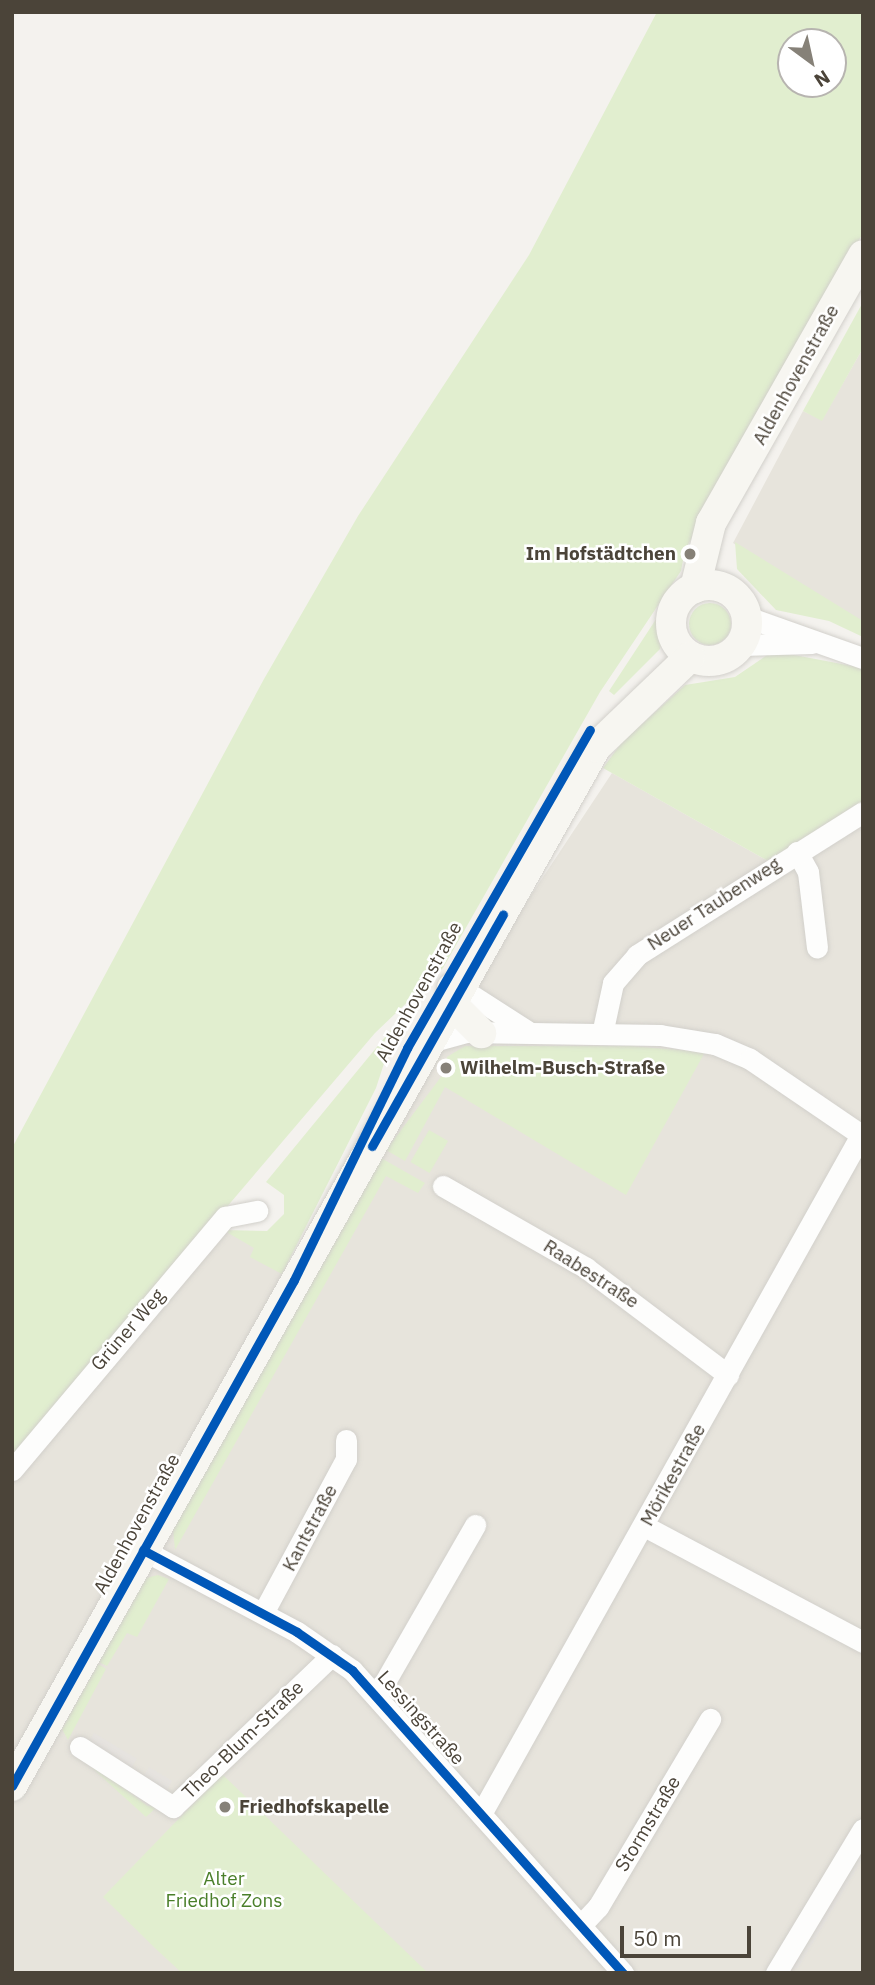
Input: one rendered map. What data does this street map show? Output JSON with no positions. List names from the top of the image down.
{
  "streets": {
    "street": [
      "Aldenhovenstraße",
      "Neuer Taubenweg",
      "Raabestraße",
      "Grüner Weg",
      "Mörikestraße",
      "Kantstraße",
      "Lessingstraße",
      "Theo-Blum-Straße",
      "Stormstraße"
    ]
  },
  "crossings": [
    ["Aldenhovenstraße", "Lessingstraße"],
    ["Raabestraße", "Mörikestraße"],
    ["Mörikestraße", "Lessingstraße"],
    ["Kantstraße", "Lessingstraße"],
    ["Lessingstraße", "Theo-Blum-Straße"],
    ["Lessingstraße", "Stormstraße"]
  ],
  "parks": ["Alter Friedhof Zons"],
  "places": ["Im Hofstädtchen", "Wilhelm-Busch-Straße", "Friedhofskapelle"],
  "scale_bar": "50 m",
  "north": "bottom right"
}
